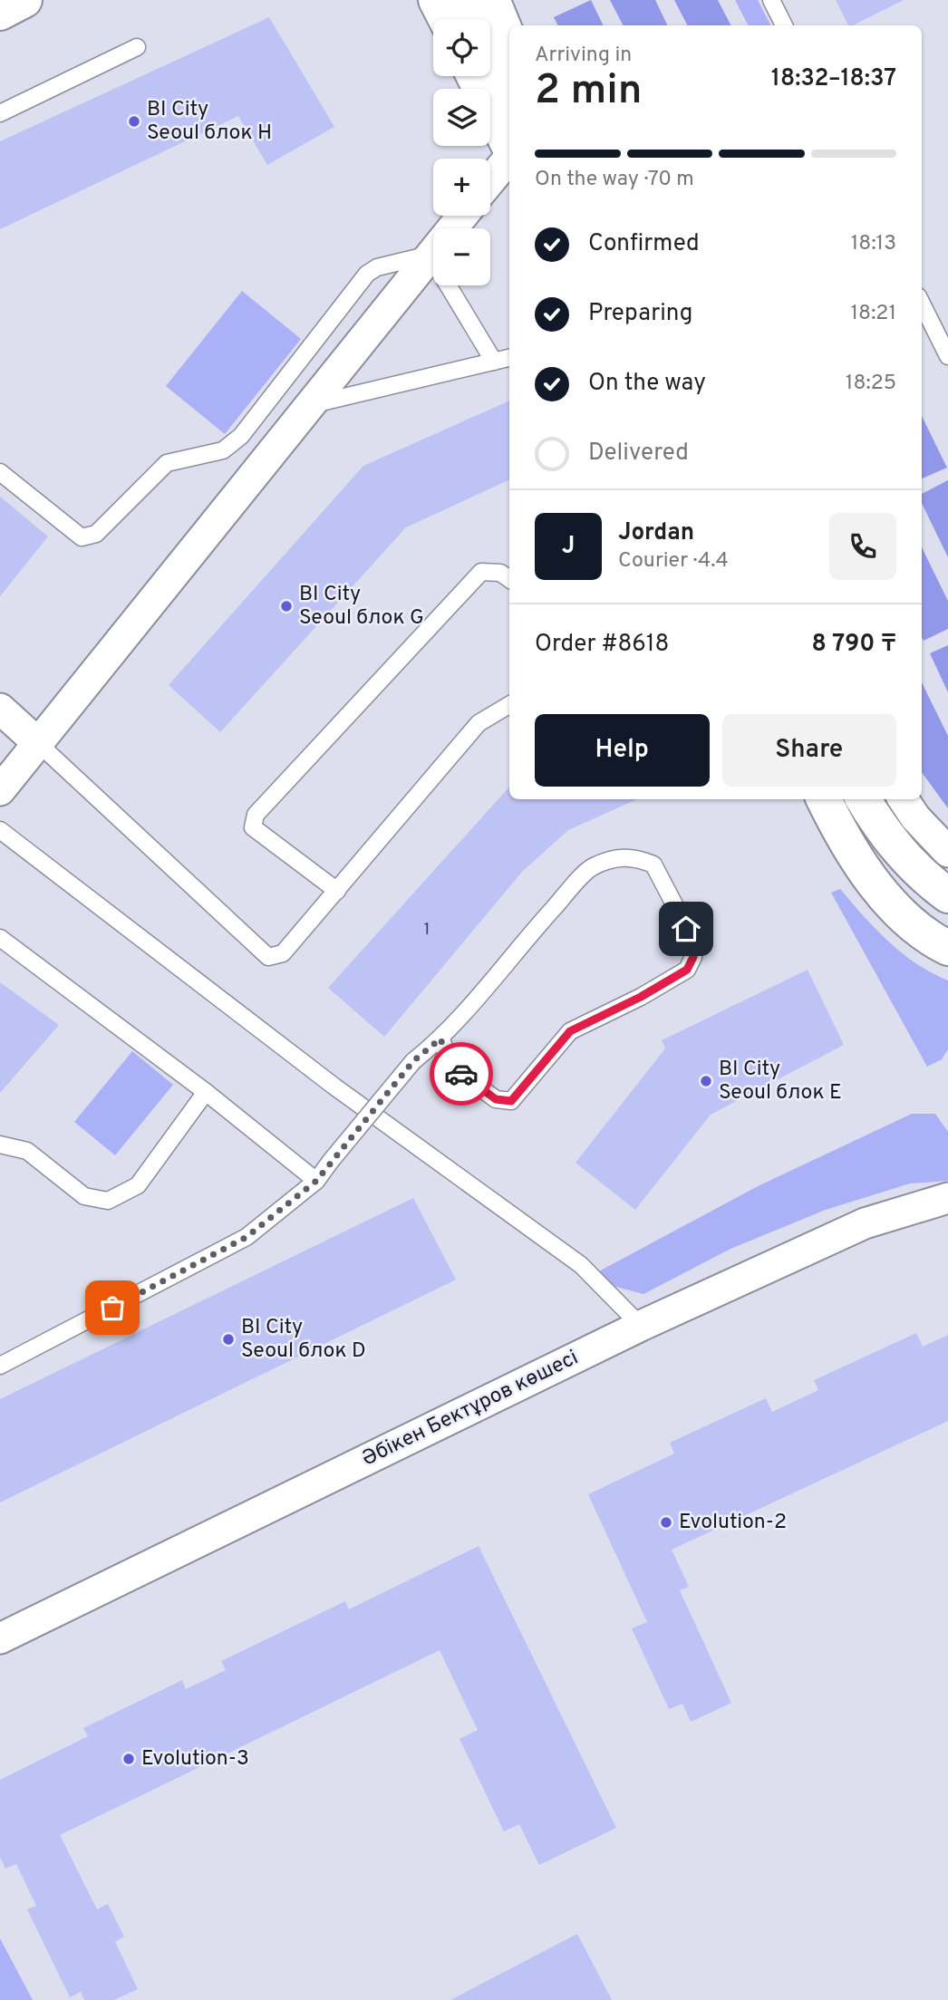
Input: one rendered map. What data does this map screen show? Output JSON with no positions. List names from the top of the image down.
{
  "streets": {
    "street": ["Әбікен Бектұров көшесі"]
  },
  "places": [
    "BI City Seoul блок H",
    "BI City Seoul блок G",
    "BI City Seoul блок E",
    "BI City Seoul блок D",
    "Evolution-2",
    "Evolution-3"
  ],
  "house_numbers": ["1"],
  "page": {
    "map_buttons": ["+", "−"],
    "heading": ["2 min", "Arriving in", "18:32–18:37"],
    "panel": [
      "Jordan",
      "Courier · 4.4",
      "Order #8618",
      "8 790 ₸"
    ],
    "bar": "On the way · 70 m",
    "list": [
      ["Confirmed", "18:13"],
      ["Preparing", "18:21"],
      ["On the way", "18:25"],
      "Delivered"
    ],
    "round": "J",
    "buttons": ["Help", "Share"]
  }
}
